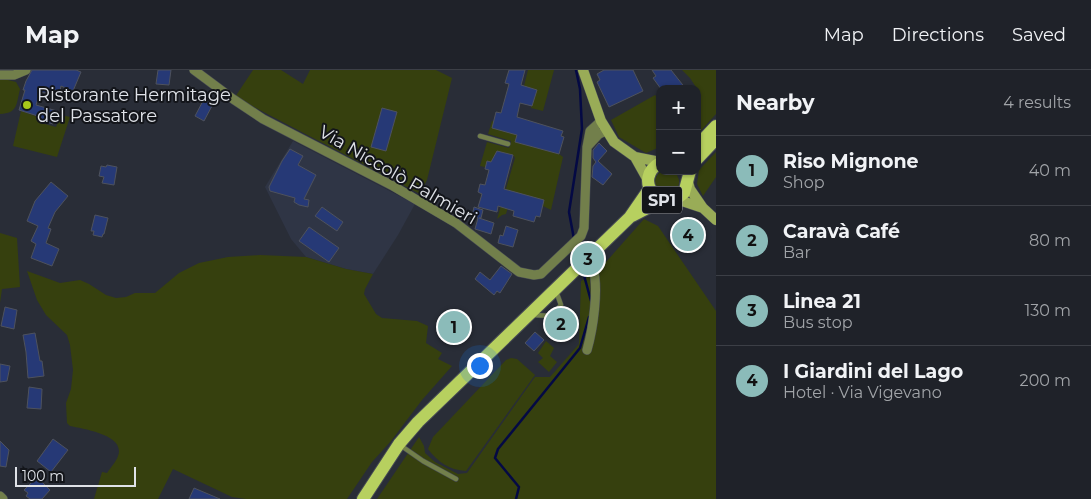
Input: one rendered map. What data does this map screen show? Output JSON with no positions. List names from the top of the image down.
{
  "streets": {
    "main road": ["SP1"],
    "street": ["Via Niccolò Palmieri"]
  },
  "places": ["Ristorante Hermitage del Passatore"],
  "scale_bar": "100 m",
  "page": {
    "header": "Map",
    "nav": ["Map", "Directions", "Saved"],
    "heading": ["Nearby", "4 results"],
    "map_buttons": ["+", "−"],
    "list": [
      {
        "mark": "1",
        "name": "Riso Mignone",
        "note": "Shop",
        "value": "40 m"
      },
      {
        "mark": "2",
        "name": "Caravà Café",
        "note": "Bar",
        "value": "80 m"
      },
      {
        "mark": "3",
        "name": "Linea 21",
        "note": "Bus stop",
        "value": "130 m"
      },
      {
        "mark": "4",
        "name": "I Giardini del Lago",
        "note": "Hotel · Via Vigevano",
        "value": "200 m"
      }
    ],
    "pins": [
      "4",
      "3",
      "2",
      "1"
    ],
    "scale": "100 m"
  }
}
